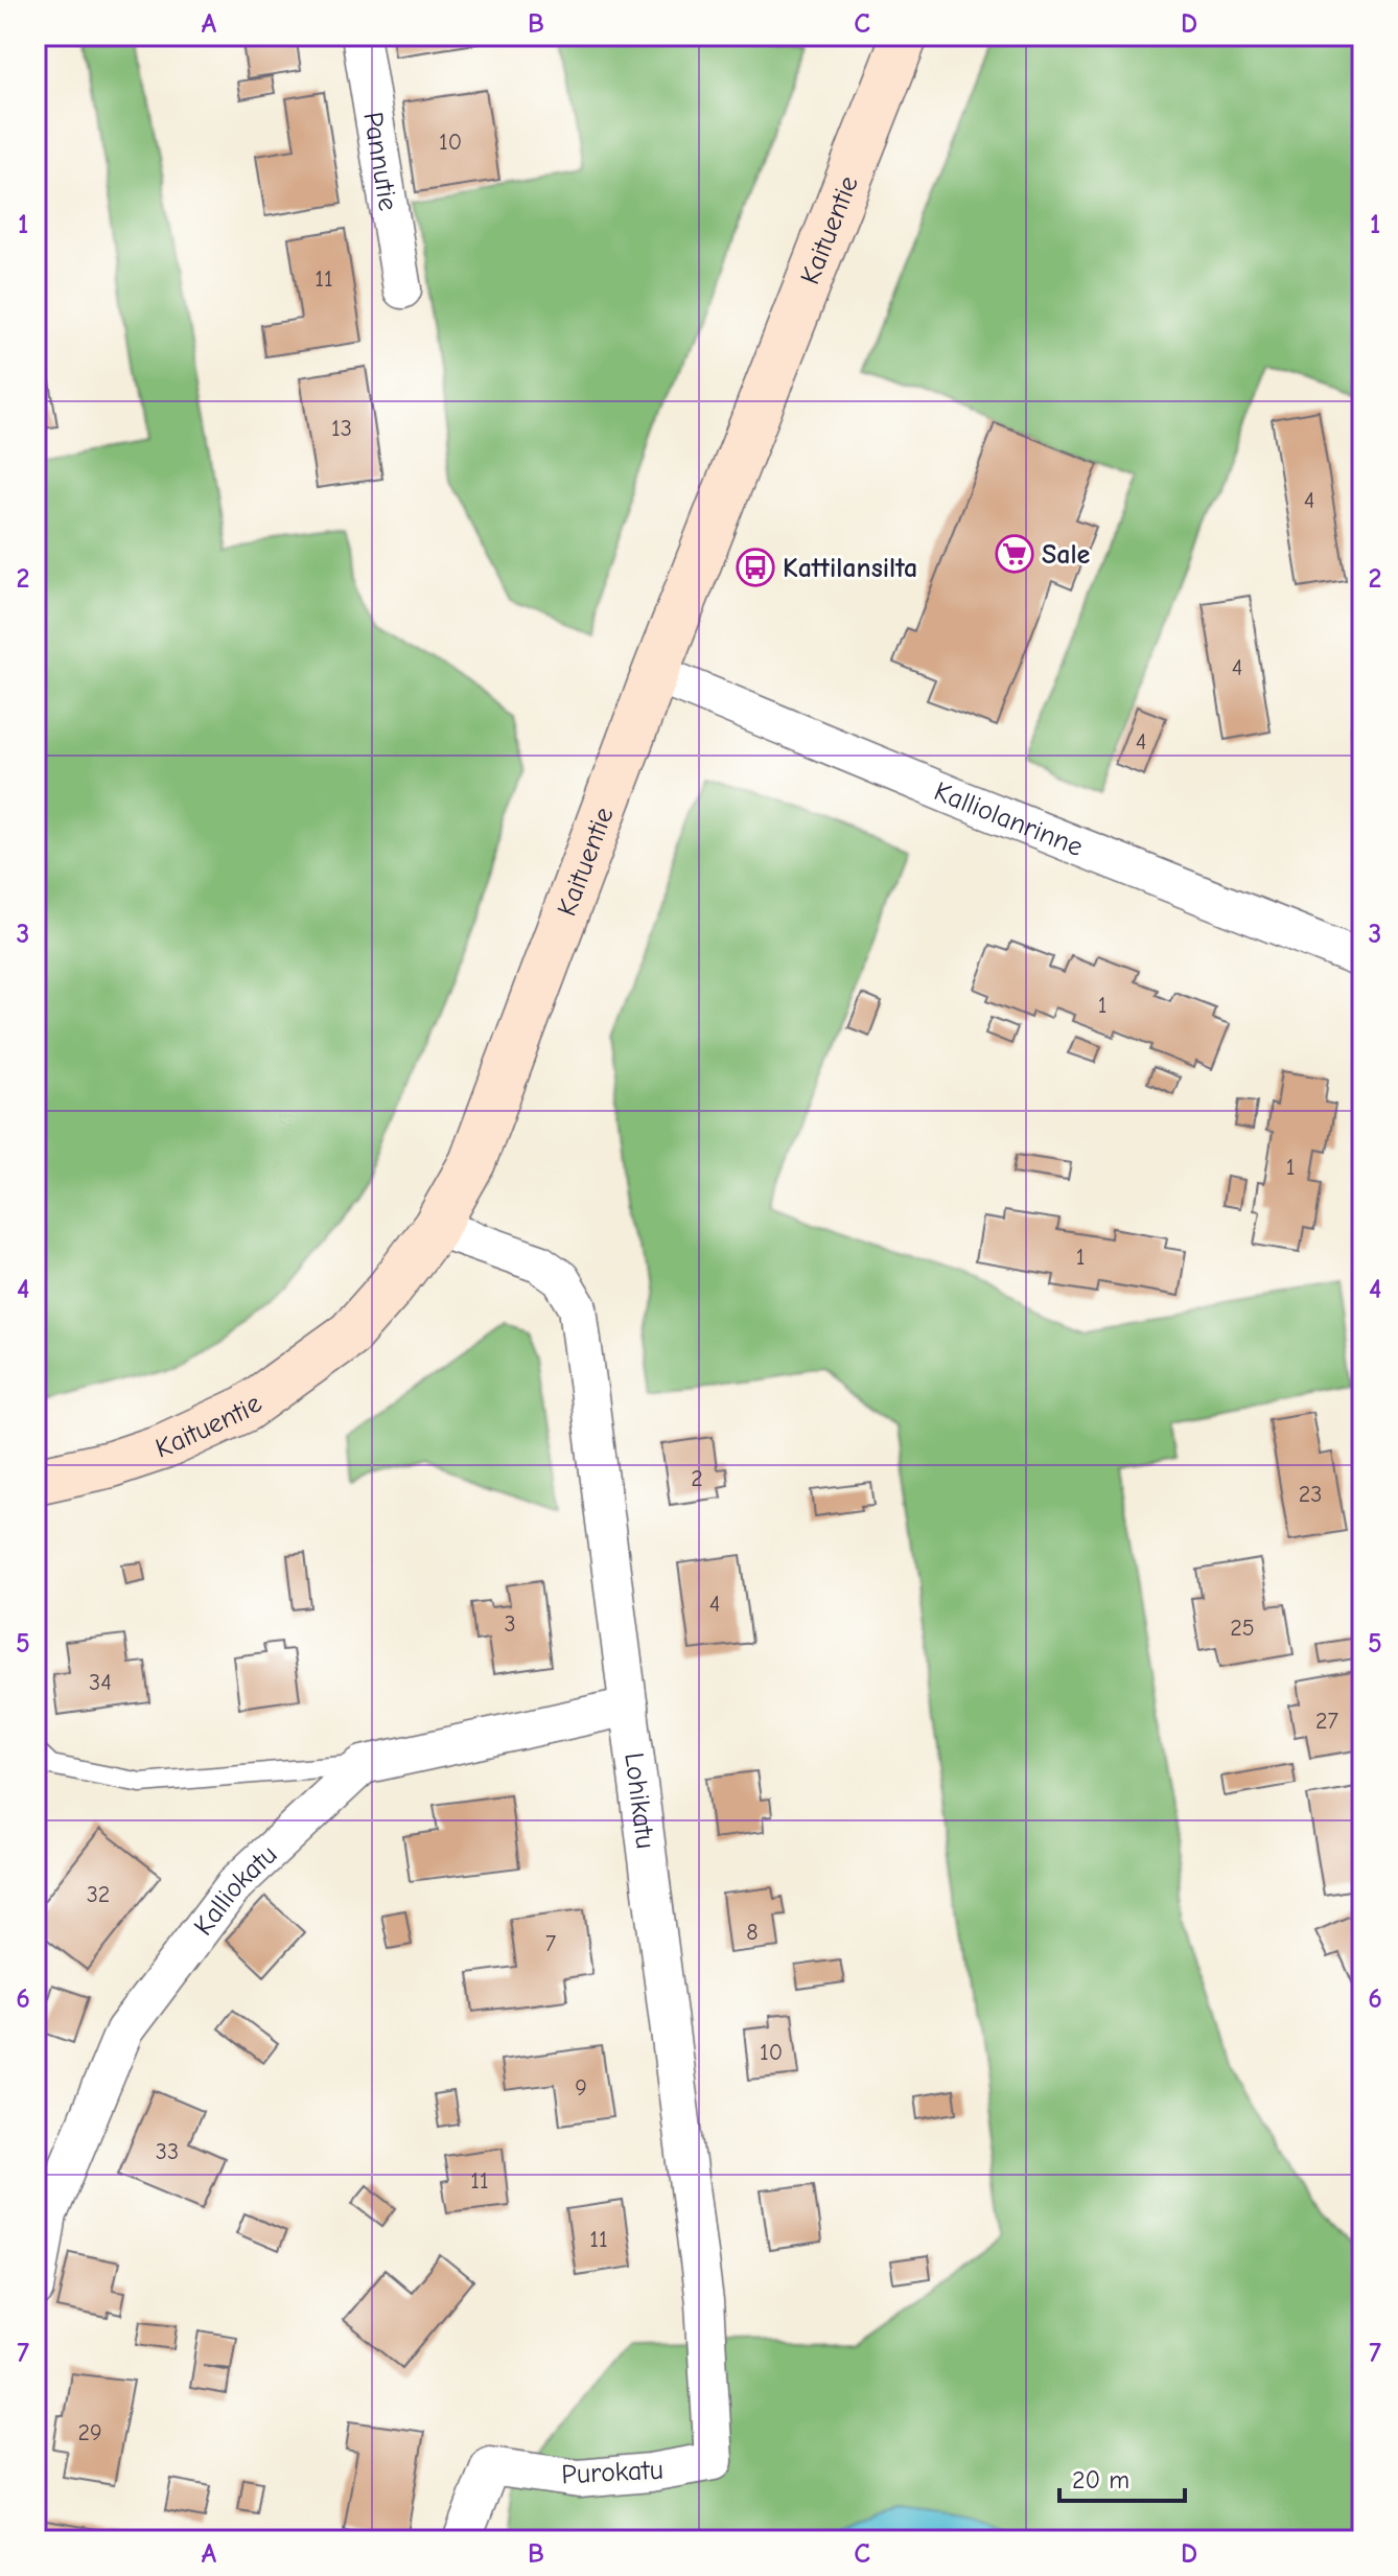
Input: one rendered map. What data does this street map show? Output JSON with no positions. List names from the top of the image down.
{
  "streets": {
    "street": [
      "Pannutie",
      "Kaituentie",
      "Kalliolanrinne",
      "Lohikatu",
      "Kalliokatu",
      "Purokatu"
    ]
  },
  "crossings": [
    ["Kaituentie", "Kalliolanrinne"],
    ["Kaituentie", "Lohikatu"],
    ["Lohikatu", "Purokatu"]
  ],
  "places": {
    "supermarket": ["Sale"],
    "bus stop": ["Kattilansilta"]
  },
  "house_numbers": [
    "10",
    "11",
    "13",
    "4",
    "4",
    "4",
    "1",
    "1",
    "1",
    "2",
    "23",
    "4",
    "3",
    "25",
    "34",
    "27",
    "32",
    "8",
    "7",
    "10",
    "9",
    "33",
    "11",
    "11",
    "29"
  ],
  "scale_bar": "20 m",
  "grid": {
    "columns": [
      "A",
      "B",
      "C",
      "D"
    ],
    "rows": [
      "1",
      "2",
      "3",
      "4",
      "5",
      "6",
      "7"
    ]
  }
}
